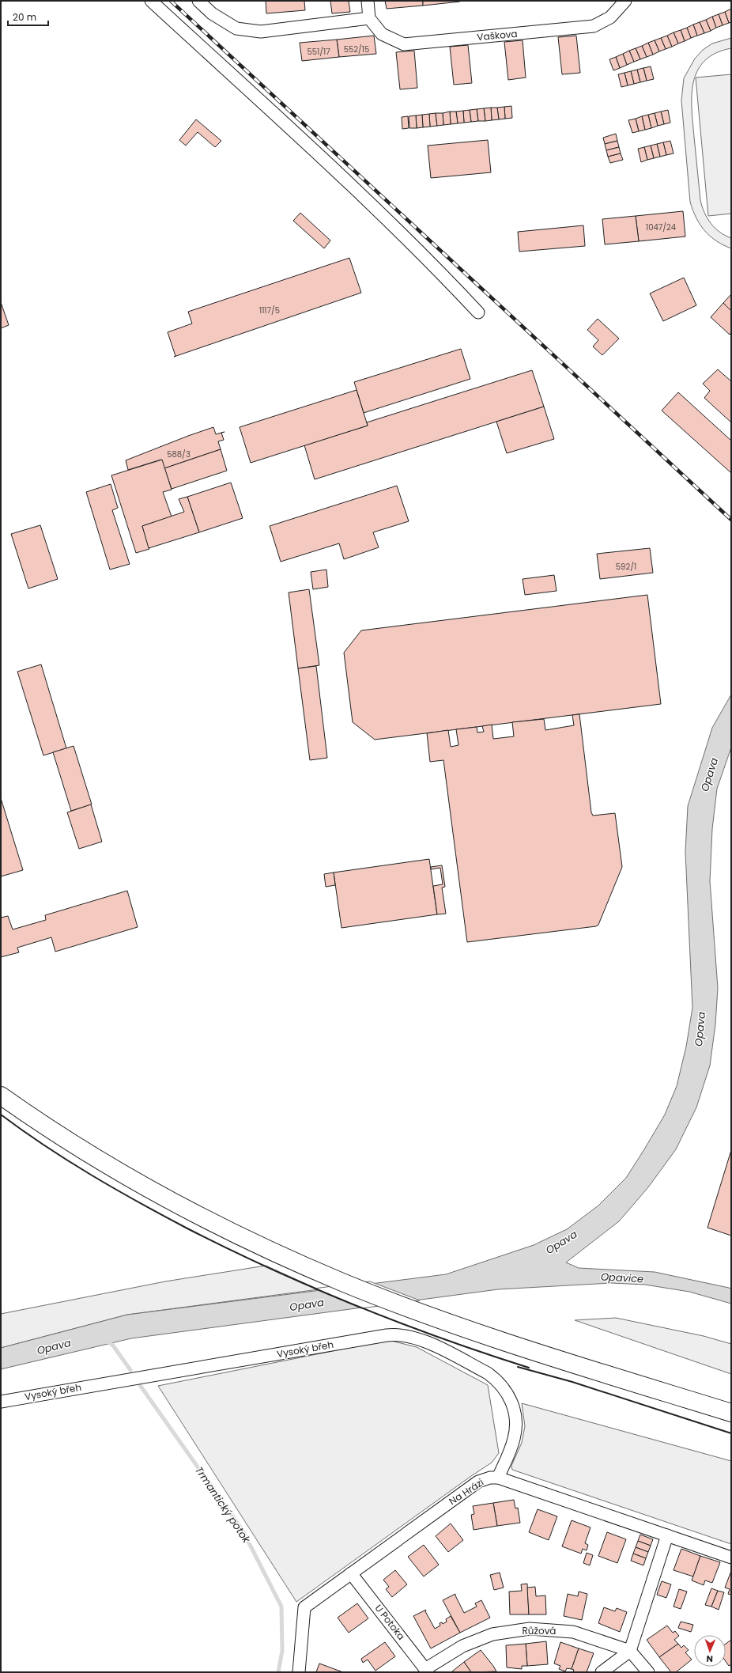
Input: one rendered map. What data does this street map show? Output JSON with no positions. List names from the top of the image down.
{
  "streets": {
    "street": [
      "Vaškova",
      "Vysoký břeh",
      "Na Hrázi",
      "U Potoka",
      "Růžová"
    ]
  },
  "crossings": [
    ["Vysoký břeh", "Na Hrázi"],
    ["Na Hrázi", "U Potoka"],
    ["U Potoka", "Růžová"]
  ],
  "water": ["Opava", "Opavice", "Trmantický potok"],
  "house_numbers": [
    "552/15",
    "551/17",
    "1047/24",
    "1117/5",
    "588/3",
    "592/1"
  ],
  "scale_bar": "20 m",
  "north": "bottom"
}
